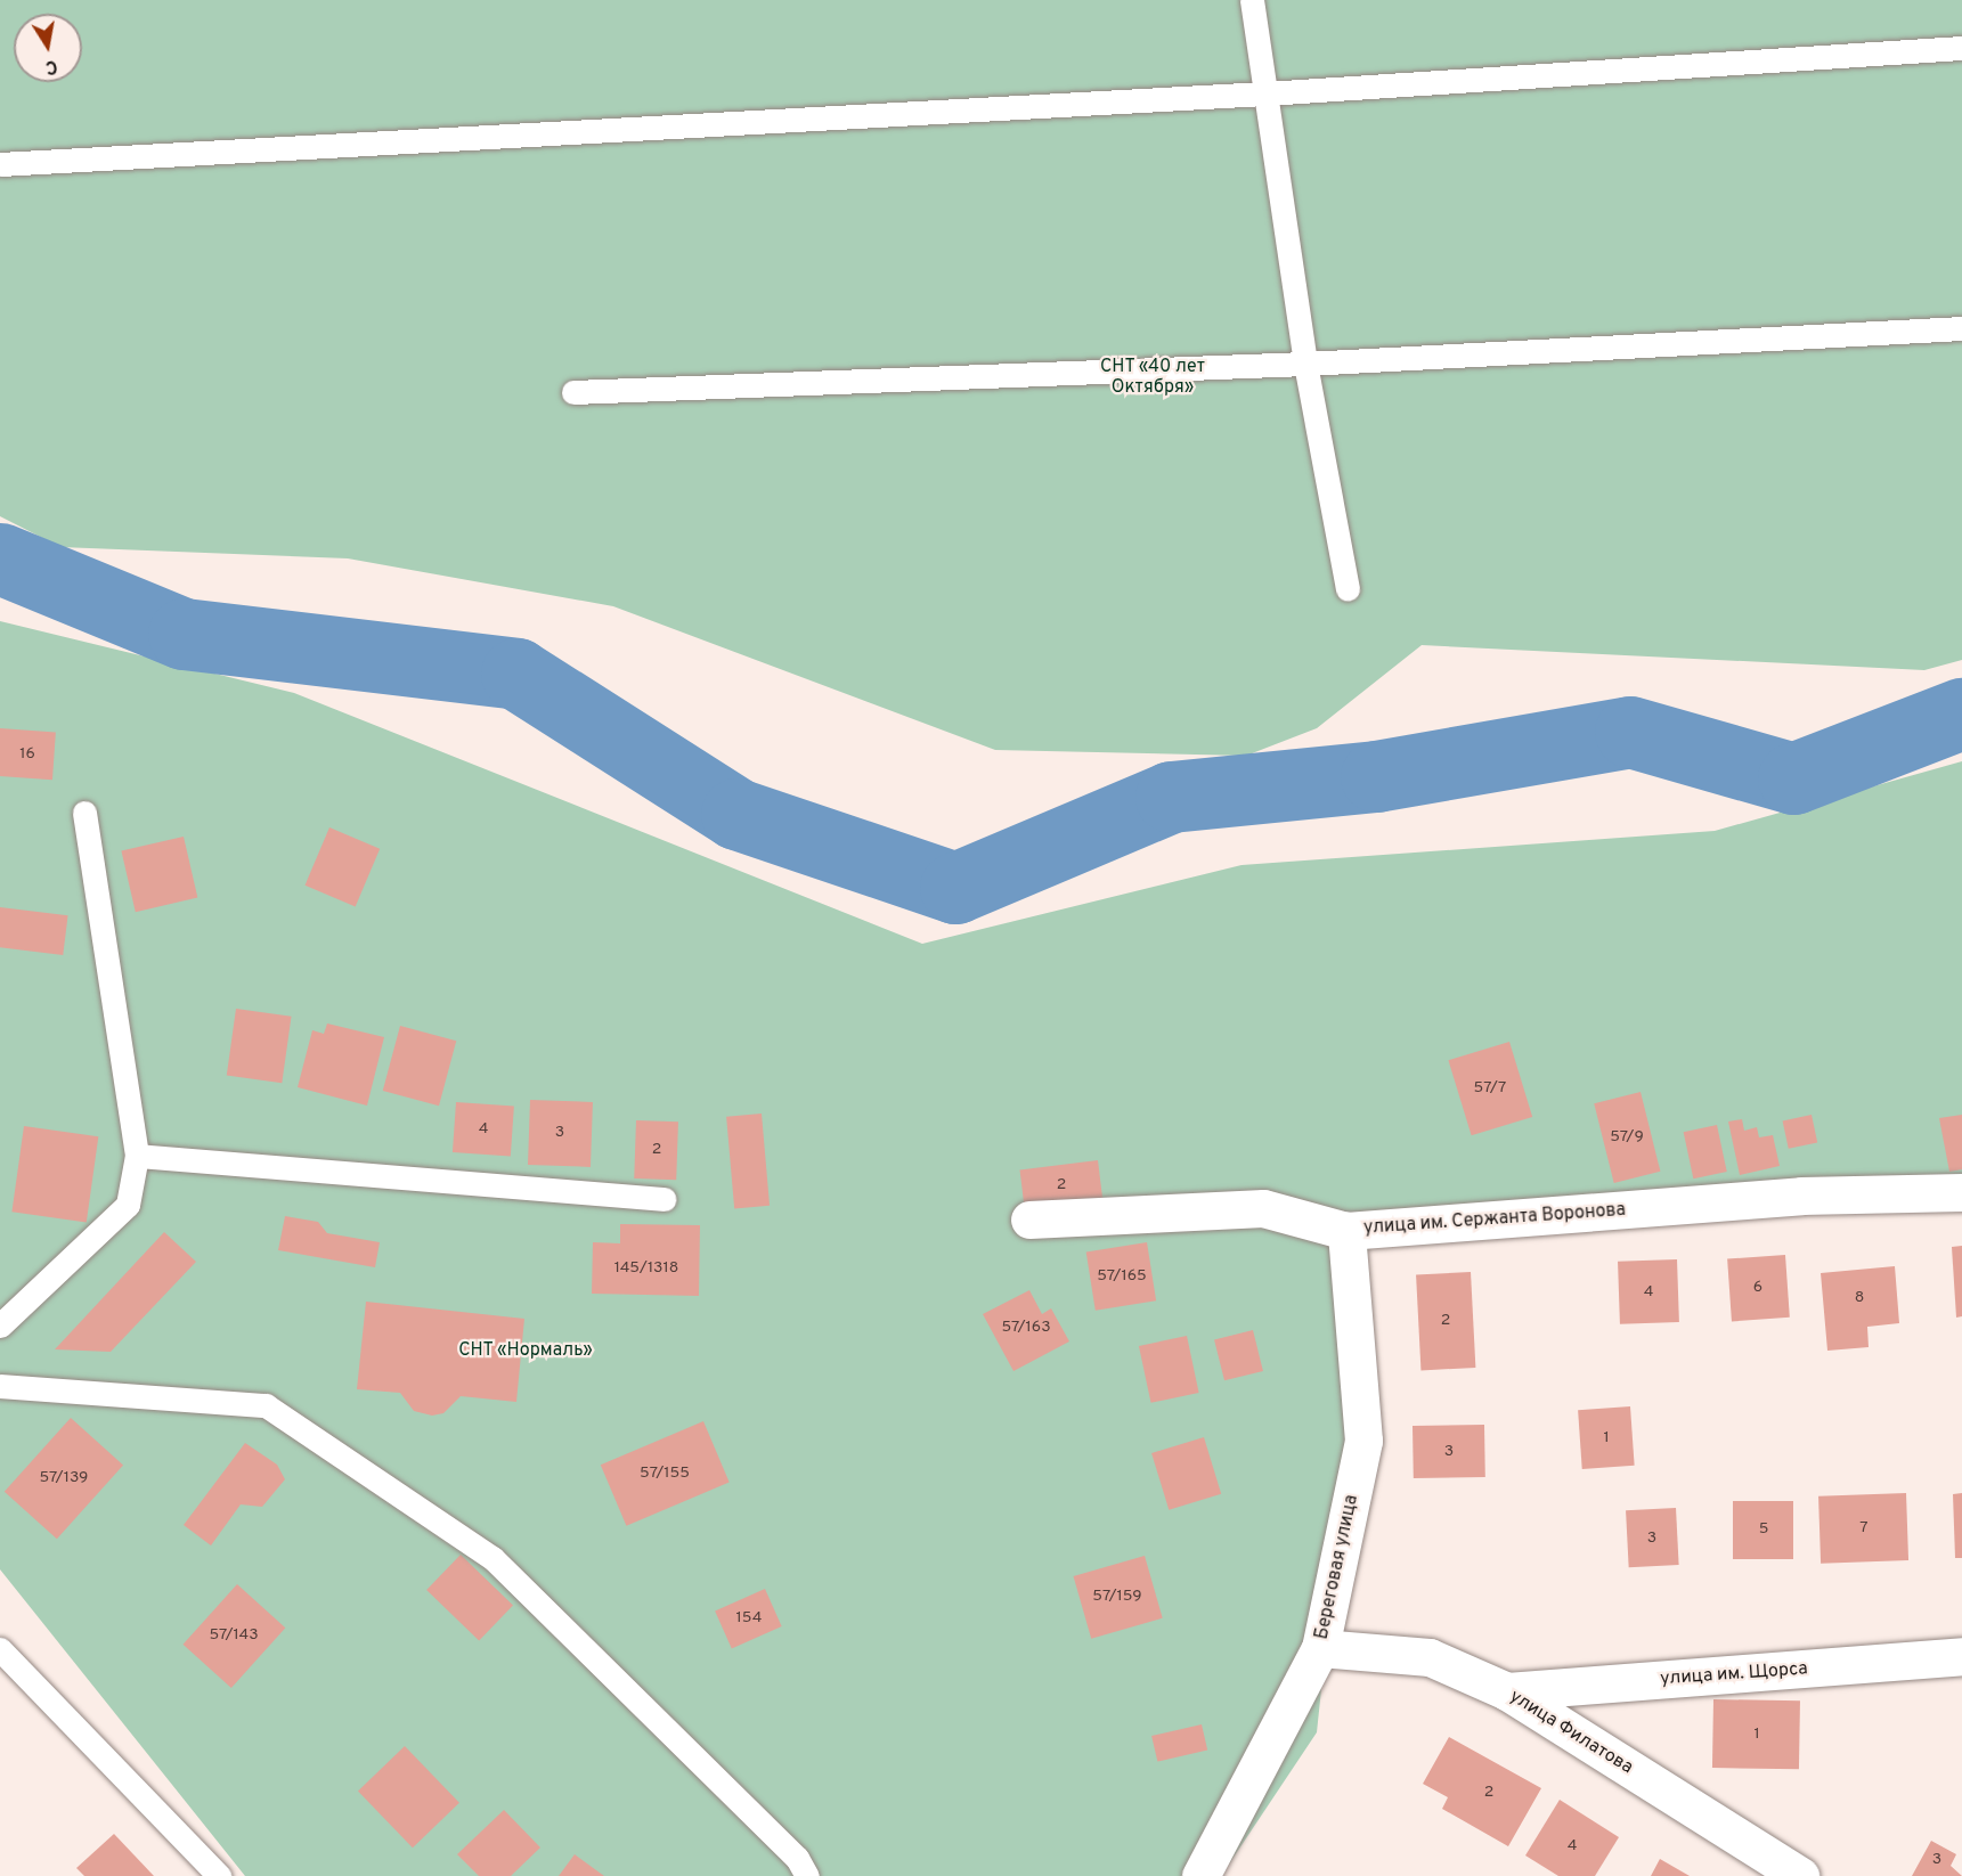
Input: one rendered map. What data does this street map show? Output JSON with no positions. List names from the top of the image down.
{
  "streets": {
    "street": [
      "улица им. Сержанта Воронова",
      "Береговая улица",
      "улица им. Щорса",
      "улица Филатова"
    ]
  },
  "crossings": [
    ["улица им. Сержанта Воронова", "Береговая улица"],
    ["Береговая улица", "улица Филатова"],
    ["улица им. Щорса", "улица Филатова"]
  ],
  "parks": ["СНТ «40 лет Октября»", "СНТ «Нормаль»"],
  "house_numbers": [
    "16",
    "57/7",
    "4",
    "3",
    "57/9",
    "2",
    "2",
    "145/1318",
    "57/165",
    "6",
    "4",
    "8",
    "2",
    "57/163",
    "1",
    "3",
    "57/155",
    "57/139",
    "7",
    "5",
    "3",
    "57/159",
    "154",
    "57/143",
    "1",
    "2",
    "4",
    "3"
  ],
  "north": "bottom"
}
